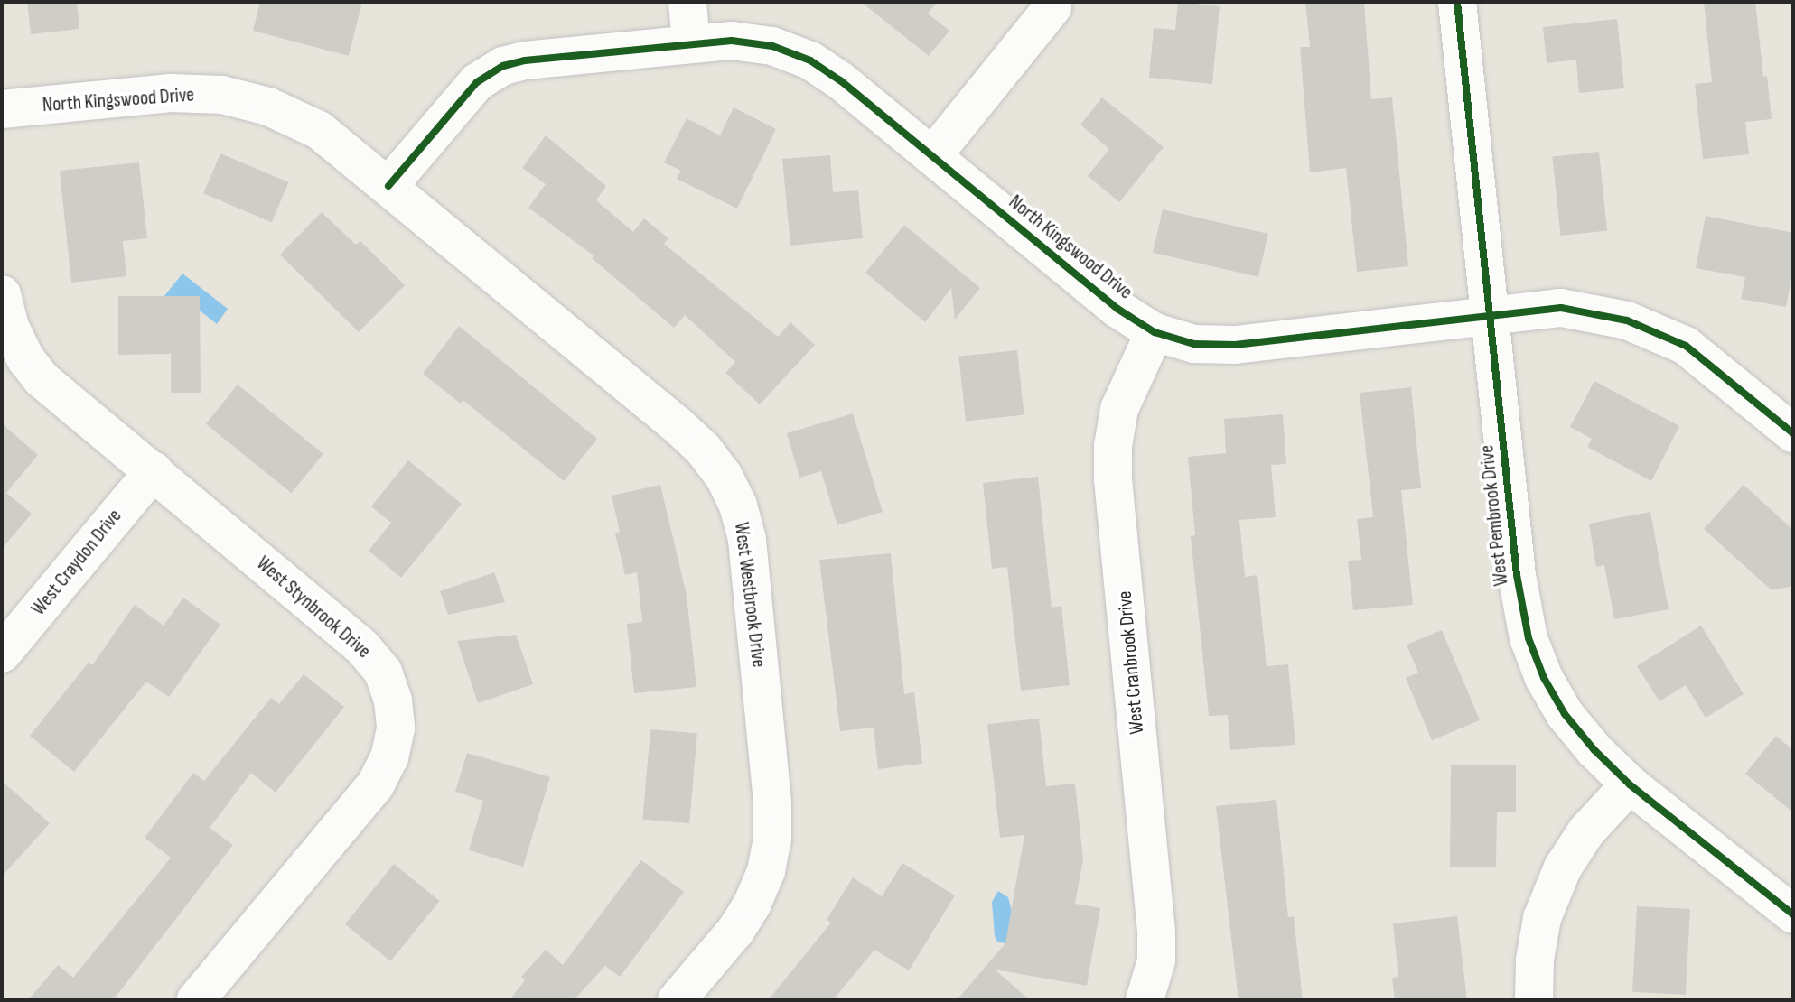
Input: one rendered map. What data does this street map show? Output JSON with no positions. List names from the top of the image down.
{
  "streets": {
    "street": [
      "North Kingswood Drive",
      "West Pembrook Drive",
      "West Craydon Drive",
      "West Westbrook Drive",
      "West Stynbrook Drive",
      "West Cranbrook Drive"
    ]
  },
  "crossings": [
    ["North Kingswood Drive", "West Pembrook Drive"],
    ["North Kingswood Drive", "West Westbrook Drive"],
    ["North Kingswood Drive", "West Cranbrook Drive"],
    ["West Craydon Drive", "West Stynbrook Drive"]
  ]
}
